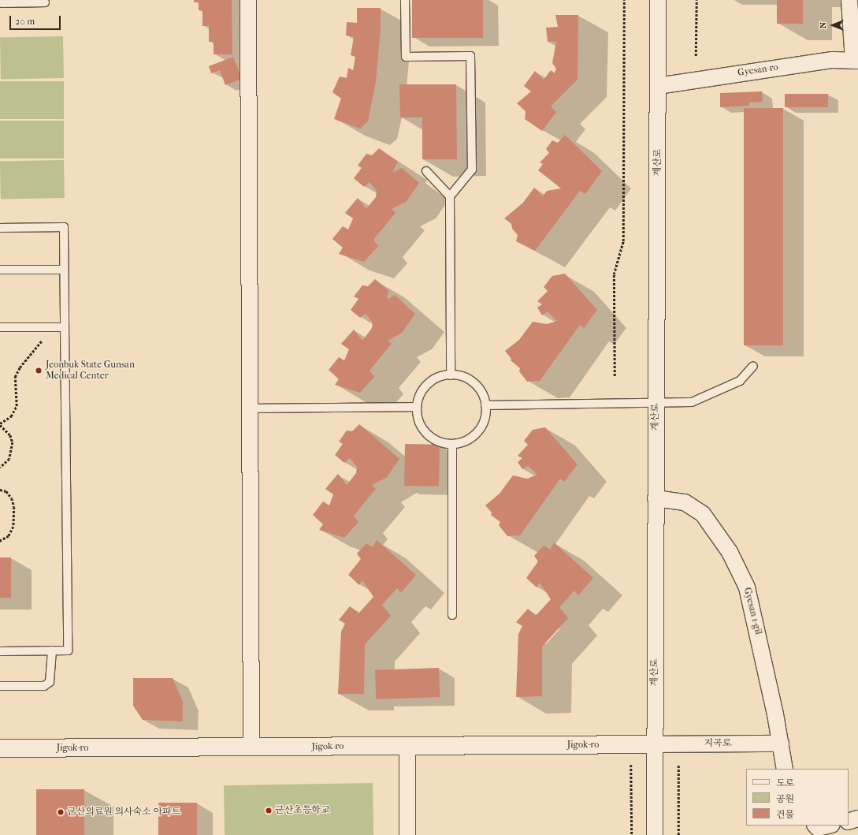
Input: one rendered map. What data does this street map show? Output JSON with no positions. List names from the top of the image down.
{
  "streets": {
    "street": [
      "Gyesan-ro",
      "계산로",
      "Gyesan 1-gil",
      "지곡로",
      "Jigok-ro"
    ]
  },
  "crossings": [
    ["Gyesan-ro", "계산로"],
    ["계산로", "Gyesan 1-gil"],
    ["계산로", "지곡로"],
    ["계산로", "Jigok-ro"],
    ["Gyesan 1-gil", "지곡로"],
    ["지곡로", "Jigok-ro"]
  ],
  "places": ["Jeonbuk State Gunsan Medical Center", "군산초등학교", "군산의료원 의사숙소 아파트"],
  "legend": ["도로", "공원", "건물"],
  "scale_bar": "20 m",
  "north": "left"
}
